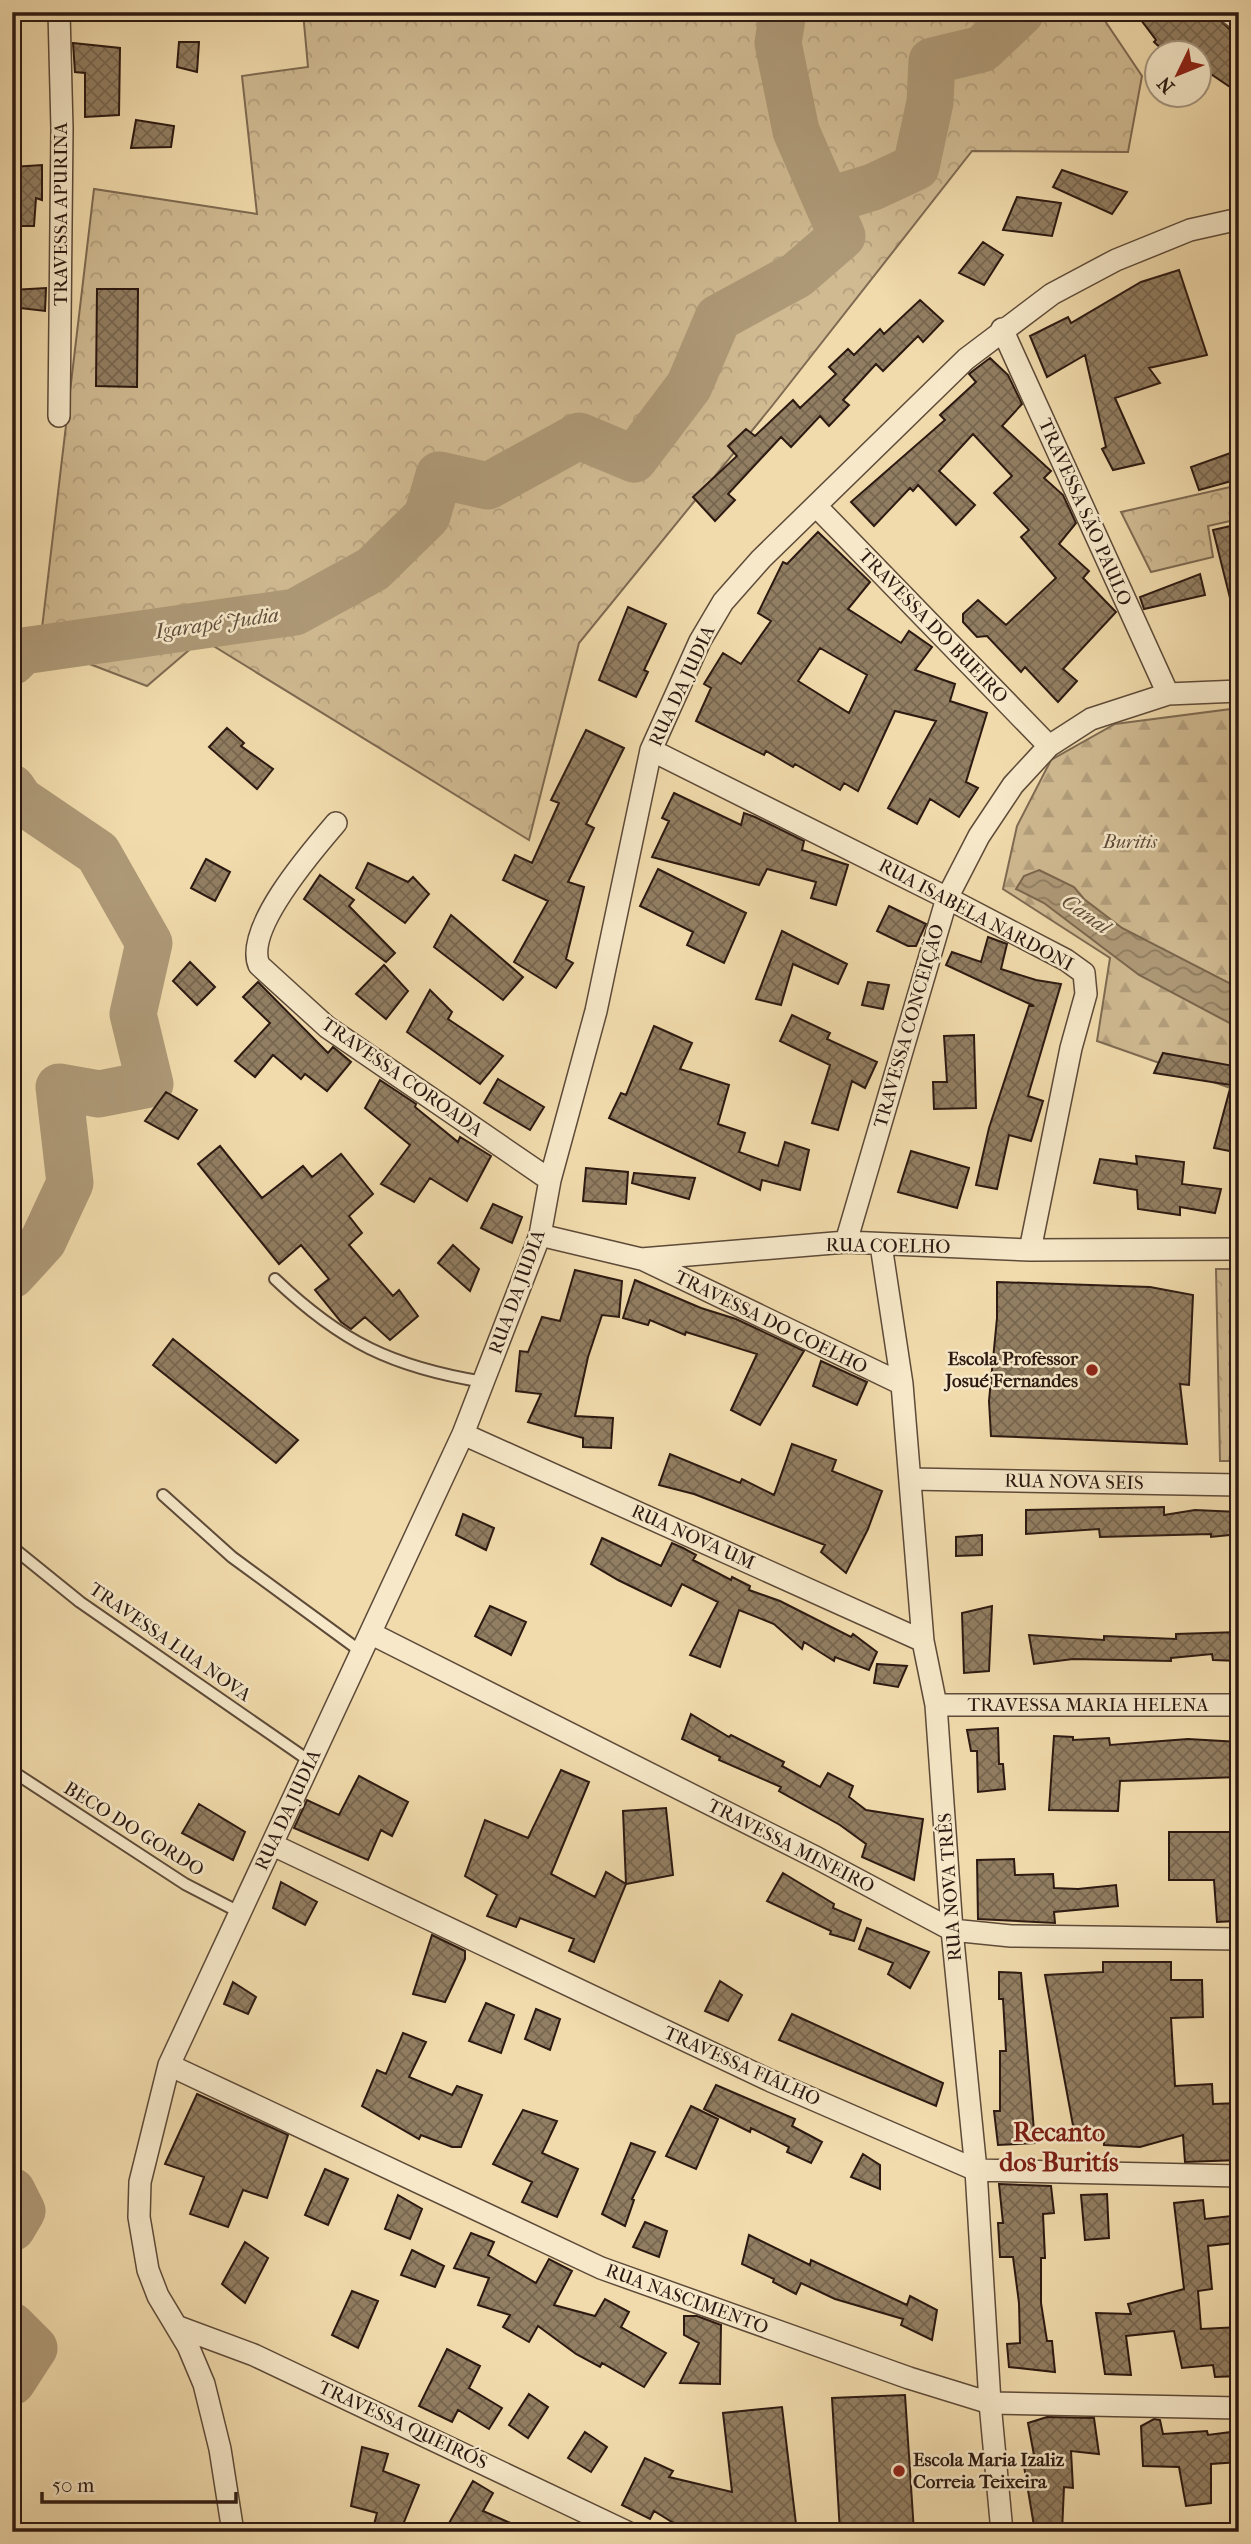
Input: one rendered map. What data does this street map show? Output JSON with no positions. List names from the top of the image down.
{
  "streets": {
    "street": [
      "TRAVESSA APURINA",
      "TRAVESSA SÃO PAULO",
      "TRAVESSA DO BUEIRO",
      "RUA DA JUDIA",
      "RUA ISABELA NARDONI",
      "TRAVESSA CONCEIÇÃO",
      "TRAVESSA COROADA",
      "RUA COELHO",
      "TRAVESSA DO COELHO",
      "RUA NOVA SEIS",
      "RUA NOVA UM",
      "TRAVESSA MARIA HELENA",
      "TRAVESSA MINEIRO",
      "RUA NOVA TRÊS",
      "TRAVESSA FIALHO",
      "RUA NASCIMENTO",
      "TRAVESSA QUEIRÓS"
    ],
    "lane": ["TRAVESSA LUA NOVA", "BECO DO GORDO"]
  },
  "crossings": [
    ["TRAVESSA SÃO PAULO", "RUA DA JUDIA"],
    ["TRAVESSA SÃO PAULO", "TRAVESSA CONCEIÇÃO"],
    ["TRAVESSA DO BUEIRO", "RUA DA JUDIA"],
    ["TRAVESSA DO BUEIRO", "TRAVESSA CONCEIÇÃO"],
    ["RUA DA JUDIA", "RUA ISABELA NARDONI"],
    ["RUA DA JUDIA", "TRAVESSA COROADA"],
    ["RUA DA JUDIA", "RUA COELHO"],
    ["RUA DA JUDIA", "RUA NOVA UM"],
    ["RUA DA JUDIA", "TRAVESSA LUA NOVA"],
    ["RUA DA JUDIA", "BECO DO GORDO"],
    ["RUA DA JUDIA", "TRAVESSA MINEIRO"],
    ["RUA DA JUDIA", "TRAVESSA FIALHO"],
    ["RUA DA JUDIA", "RUA NASCIMENTO"],
    ["RUA DA JUDIA", "TRAVESSA QUEIRÓS"],
    ["RUA ISABELA NARDONI", "TRAVESSA CONCEIÇÃO"],
    ["RUA ISABELA NARDONI", "RUA COELHO"],
    ["TRAVESSA CONCEIÇÃO", "RUA COELHO"],
    ["RUA COELHO", "TRAVESSA DO COELHO"],
    ["RUA COELHO", "RUA NOVA TRÊS"],
    ["TRAVESSA DO COELHO", "RUA NOVA TRÊS"],
    ["RUA NOVA SEIS", "RUA NOVA TRÊS"],
    ["RUA NOVA UM", "RUA NOVA TRÊS"],
    ["TRAVESSA MARIA HELENA", "RUA NOVA TRÊS"],
    ["TRAVESSA MINEIRO", "RUA NOVA TRÊS"],
    ["RUA NOVA TRÊS", "TRAVESSA FIALHO"],
    ["RUA NOVA TRÊS", "RUA NASCIMENTO"]
  ],
  "districts": ["Recanto dos Buritís"],
  "water": ["Igarapé Judia", "Canal"],
  "parks": ["Buritis"],
  "places": ["Escola Professor Josué Fernandes", "Escola Maria Izaliz Correia Teixeira"],
  "scale_bar": "50 m",
  "north": "bottom left"
}
